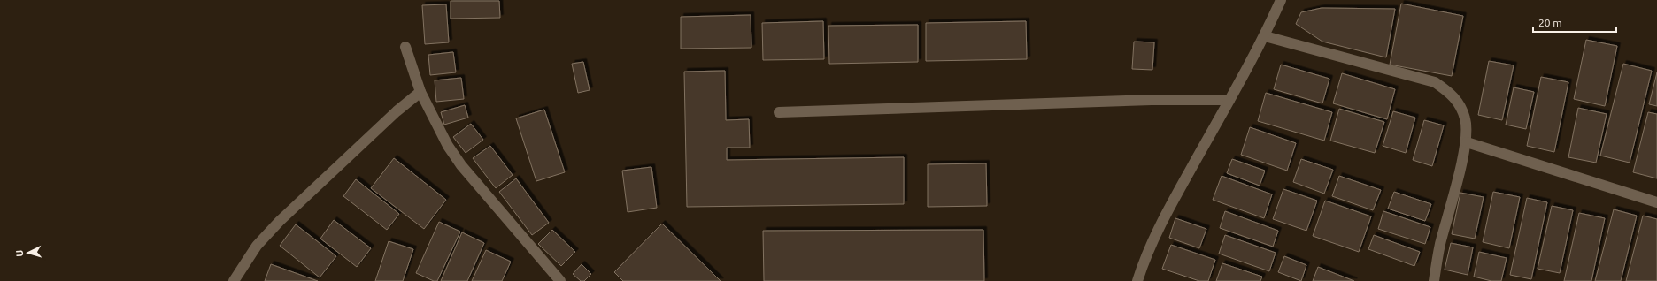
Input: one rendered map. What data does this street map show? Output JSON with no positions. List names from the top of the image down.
{
  "scale_bar": "20 m",
  "north": "left"
}
